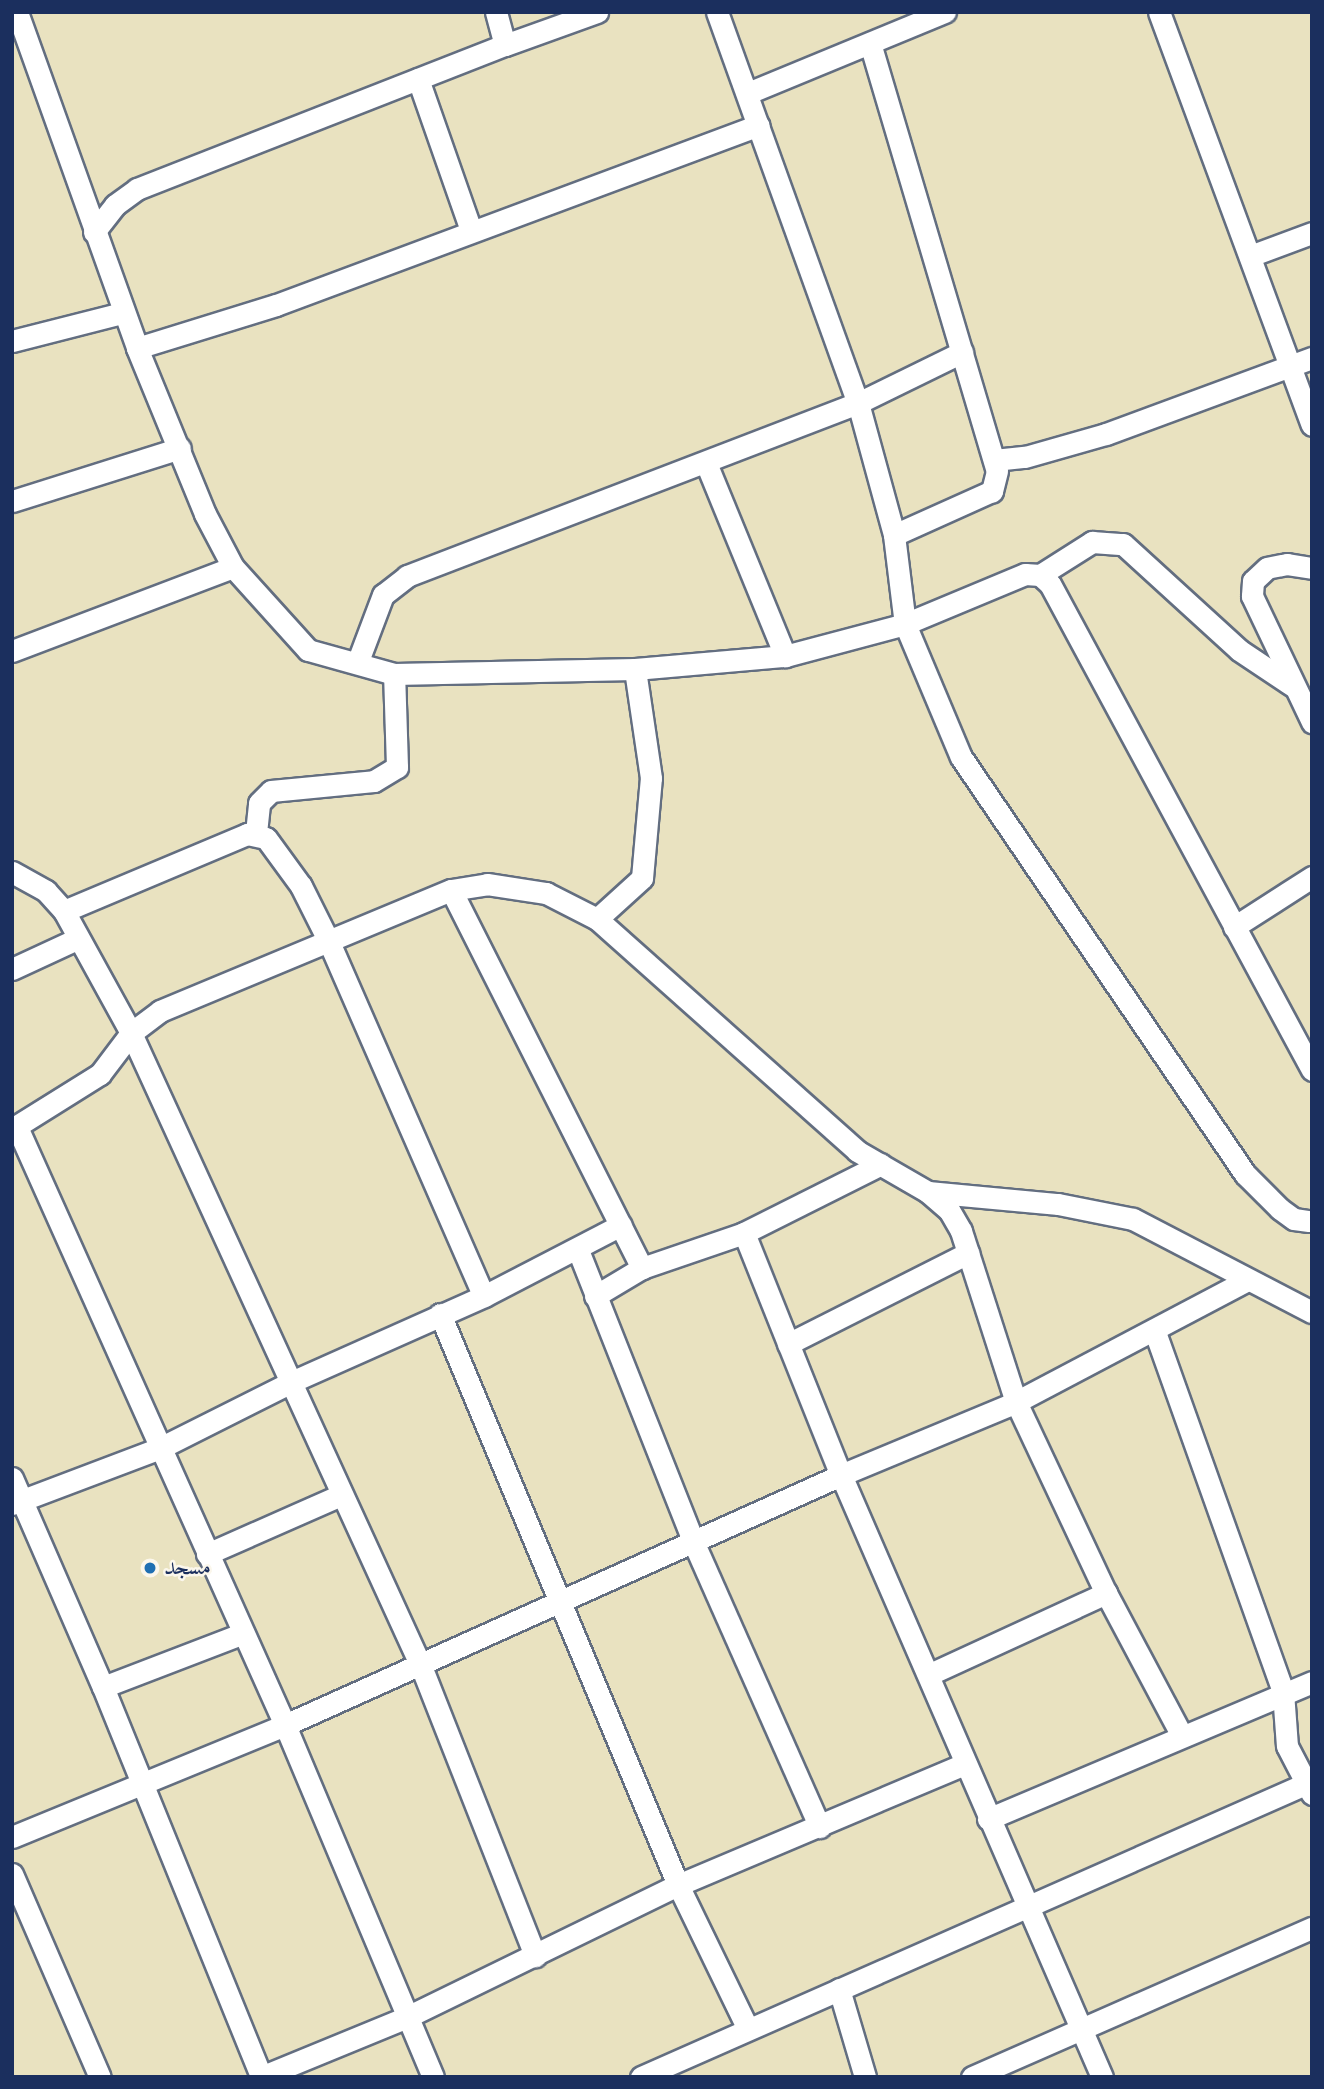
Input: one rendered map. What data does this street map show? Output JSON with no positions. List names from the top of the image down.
{
  "places": ["مسجد"]
}
